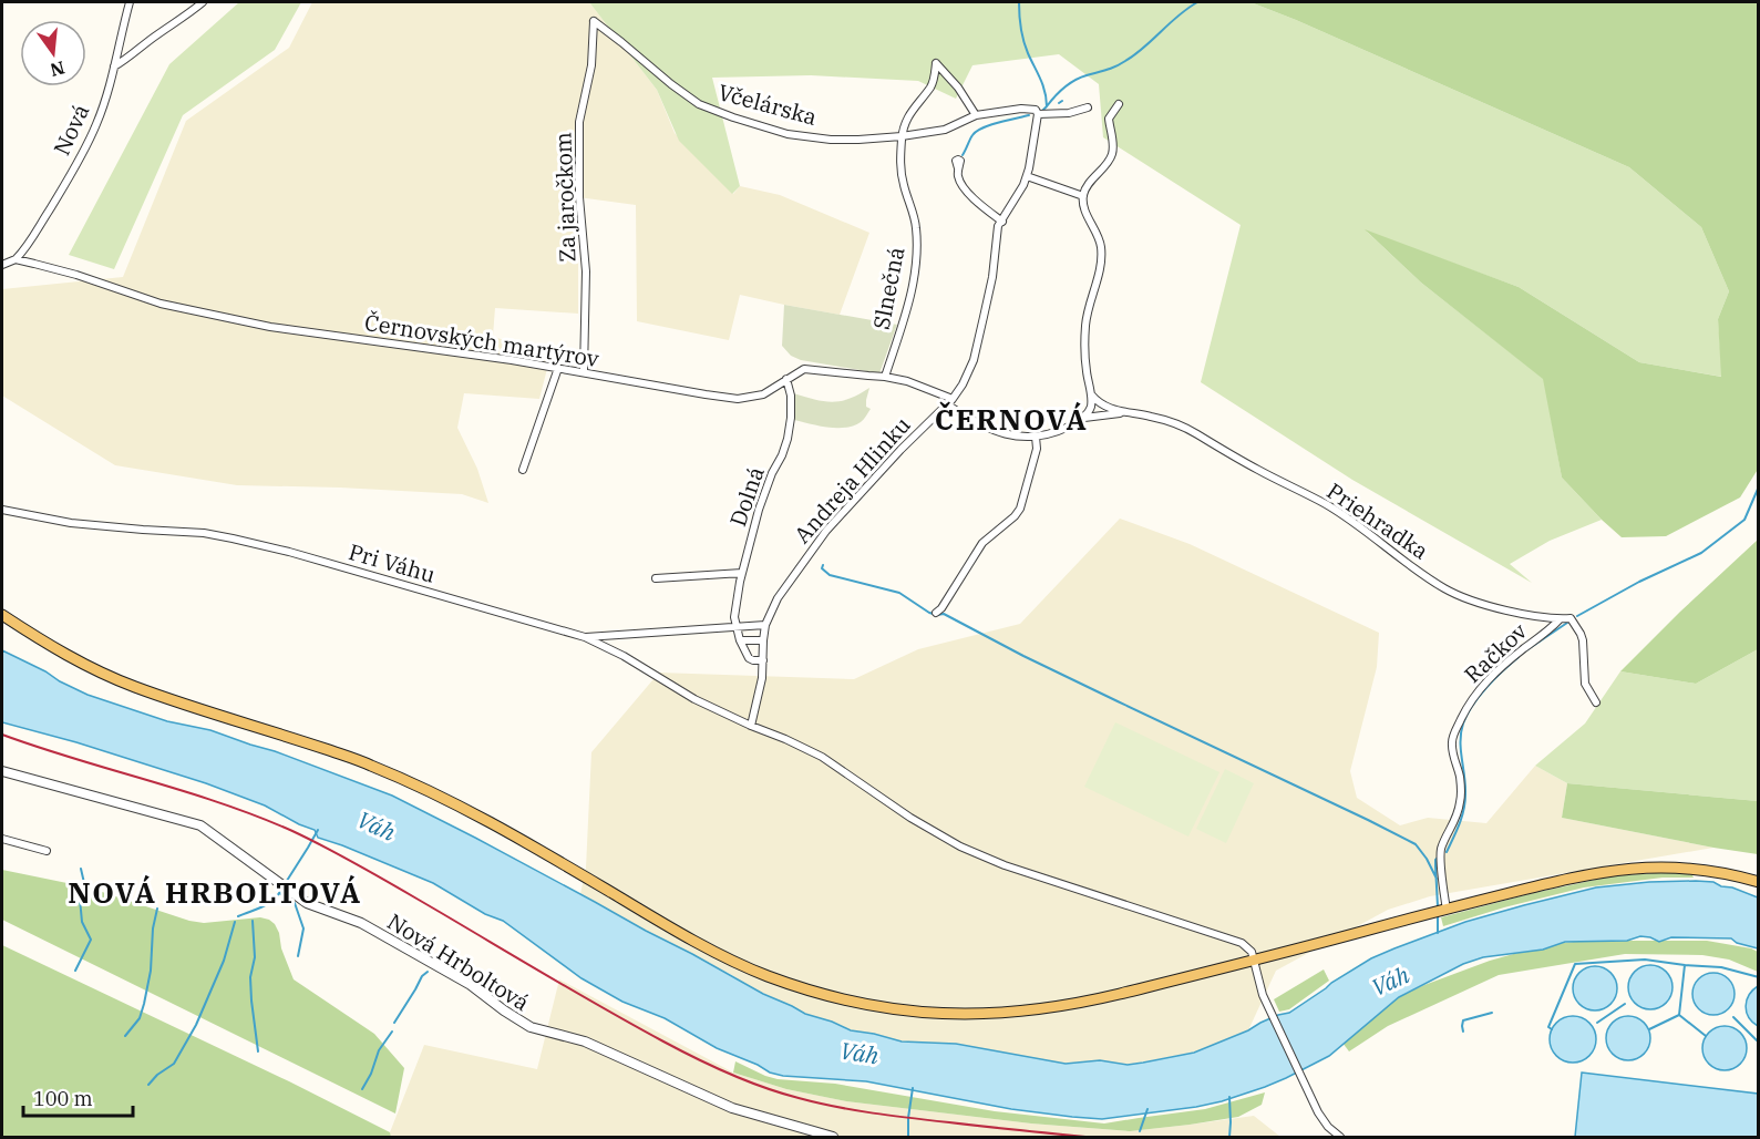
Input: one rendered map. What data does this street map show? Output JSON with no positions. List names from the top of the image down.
{
  "streets": {
    "street": [
      "Včelárska",
      "Nová",
      "Za jaročkom",
      "Slnečná",
      "Černovských martýrov",
      "Andreja Hlinku",
      "Dolná",
      "Priehradka",
      "Pri Váhu",
      "Račkov",
      "Nová Hrboltová"
    ]
  },
  "crossings": [
    ["Včelárska", "Za jaročkom"],
    ["Včelárska", "Slnečná"],
    ["Nová", "Černovských martýrov"],
    ["Za jaročkom", "Černovských martýrov"],
    ["Slnečná", "Černovských martýrov"],
    ["Černovských martýrov", "Andreja Hlinku"],
    ["Černovských martýrov", "Dolná"],
    ["Andreja Hlinku", "Pri Váhu"],
    ["Priehradka", "Račkov"]
  ],
  "districts": ["ČERNOVÁ", "NOVÁ HRBOLTOVÁ"],
  "water": ["Váh"],
  "scale_bar": "100 m",
  "north": "bottom"
}
